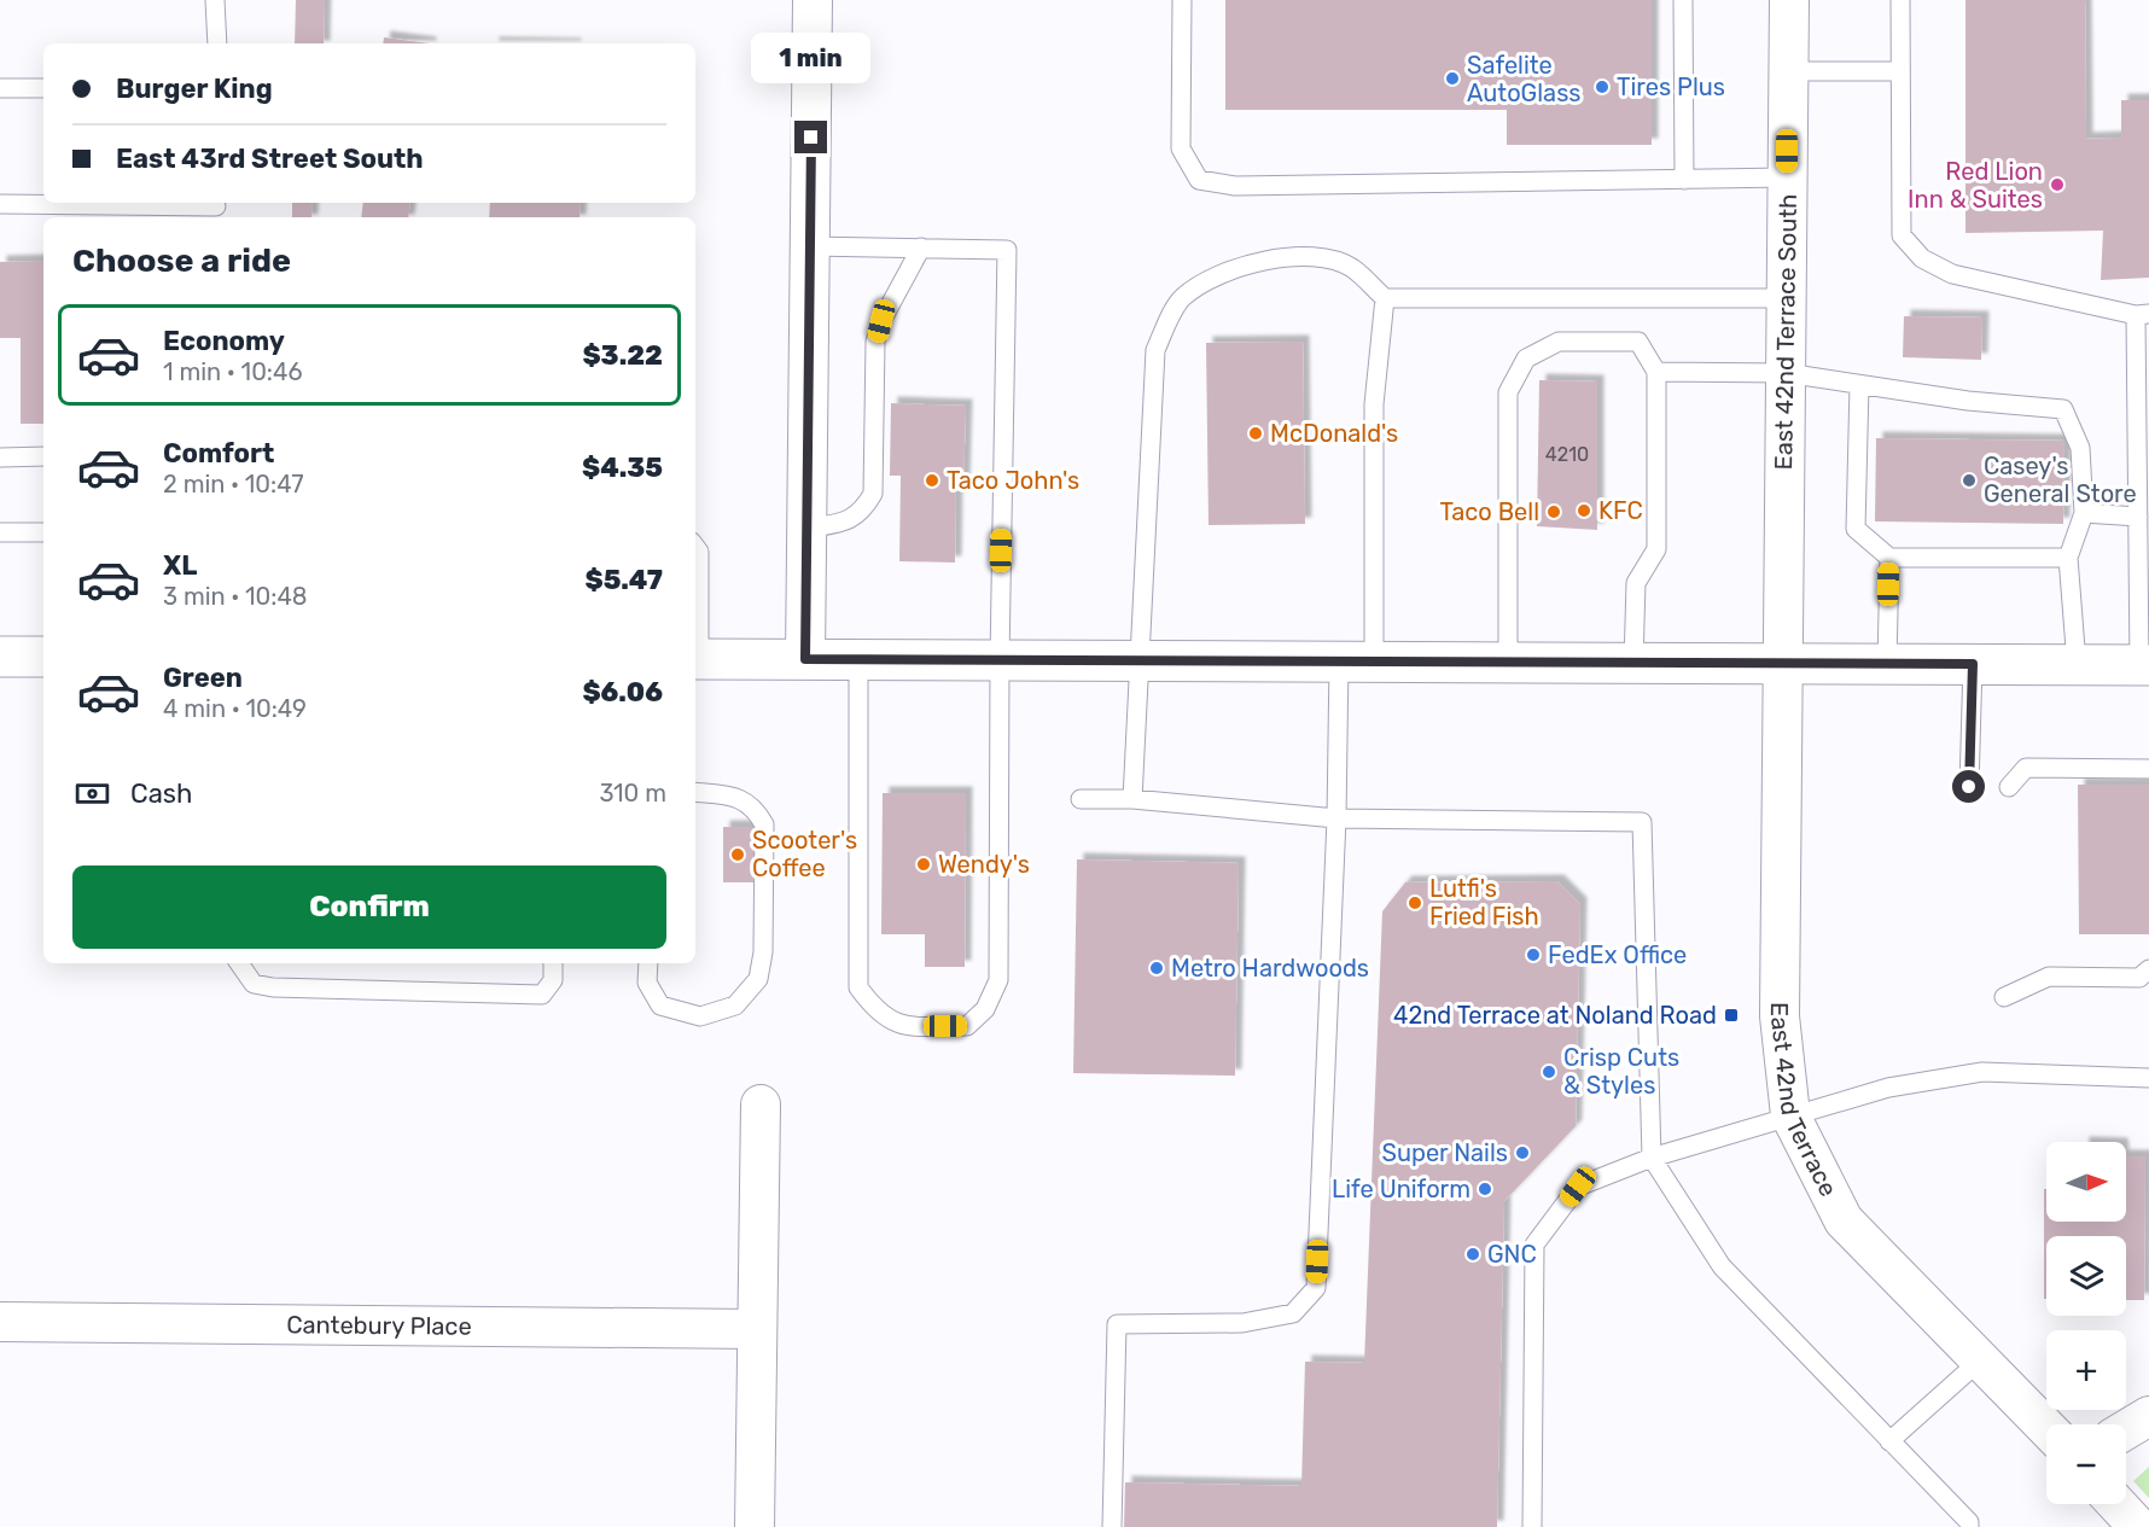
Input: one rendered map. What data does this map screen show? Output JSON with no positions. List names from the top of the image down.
{
  "streets": {
    "street": ["East 42nd Terrace South", "East 42nd Terrace", "Cantebury Place"]
  },
  "crossings": [
    ["East 42nd Terrace South", "East 42nd Terrace"]
  ],
  "places": {
    "other": [
      "Safelite AutoGlass",
      "Tires Plus",
      "Red Lion Inn & Suites",
      "McDonald's",
      "Taco John's",
      "Casey's General Store",
      "KFC",
      "Taco Bell",
      "Scooter's Coffee",
      "Wendy's",
      "Lutfi's Fried Fish",
      "FedEx Office",
      "Metro Hardwoods",
      "Crisp Cuts & Styles",
      "Super Nails",
      "Life Uniform",
      "GNC"
    ],
    "transit": ["42nd Terrace at Noland Road"]
  },
  "house_numbers": ["4210"],
  "north": "right",
  "page": {
    "bubble": "1 min",
    "banner": ["Burger King", "East 43rd Street South"],
    "heading": "Choose a ride",
    "list": [
      {
        "name": "Economy",
        "note": "1 min · 10:46",
        "value": "$3.22"
      },
      {
        "name": "Comfort",
        "note": "2 min · 10:47",
        "value": "$4.35"
      },
      {
        "name": "XL",
        "note": "3 min · 10:48",
        "value": "$5.47"
      },
      {
        "name": "Green",
        "note": "4 min · 10:49",
        "value": "$6.06"
      }
    ],
    "pay": ["Cash", "310 m"],
    "buttons": "Confirm",
    "map_buttons": ["+", "−"]
  }
}
